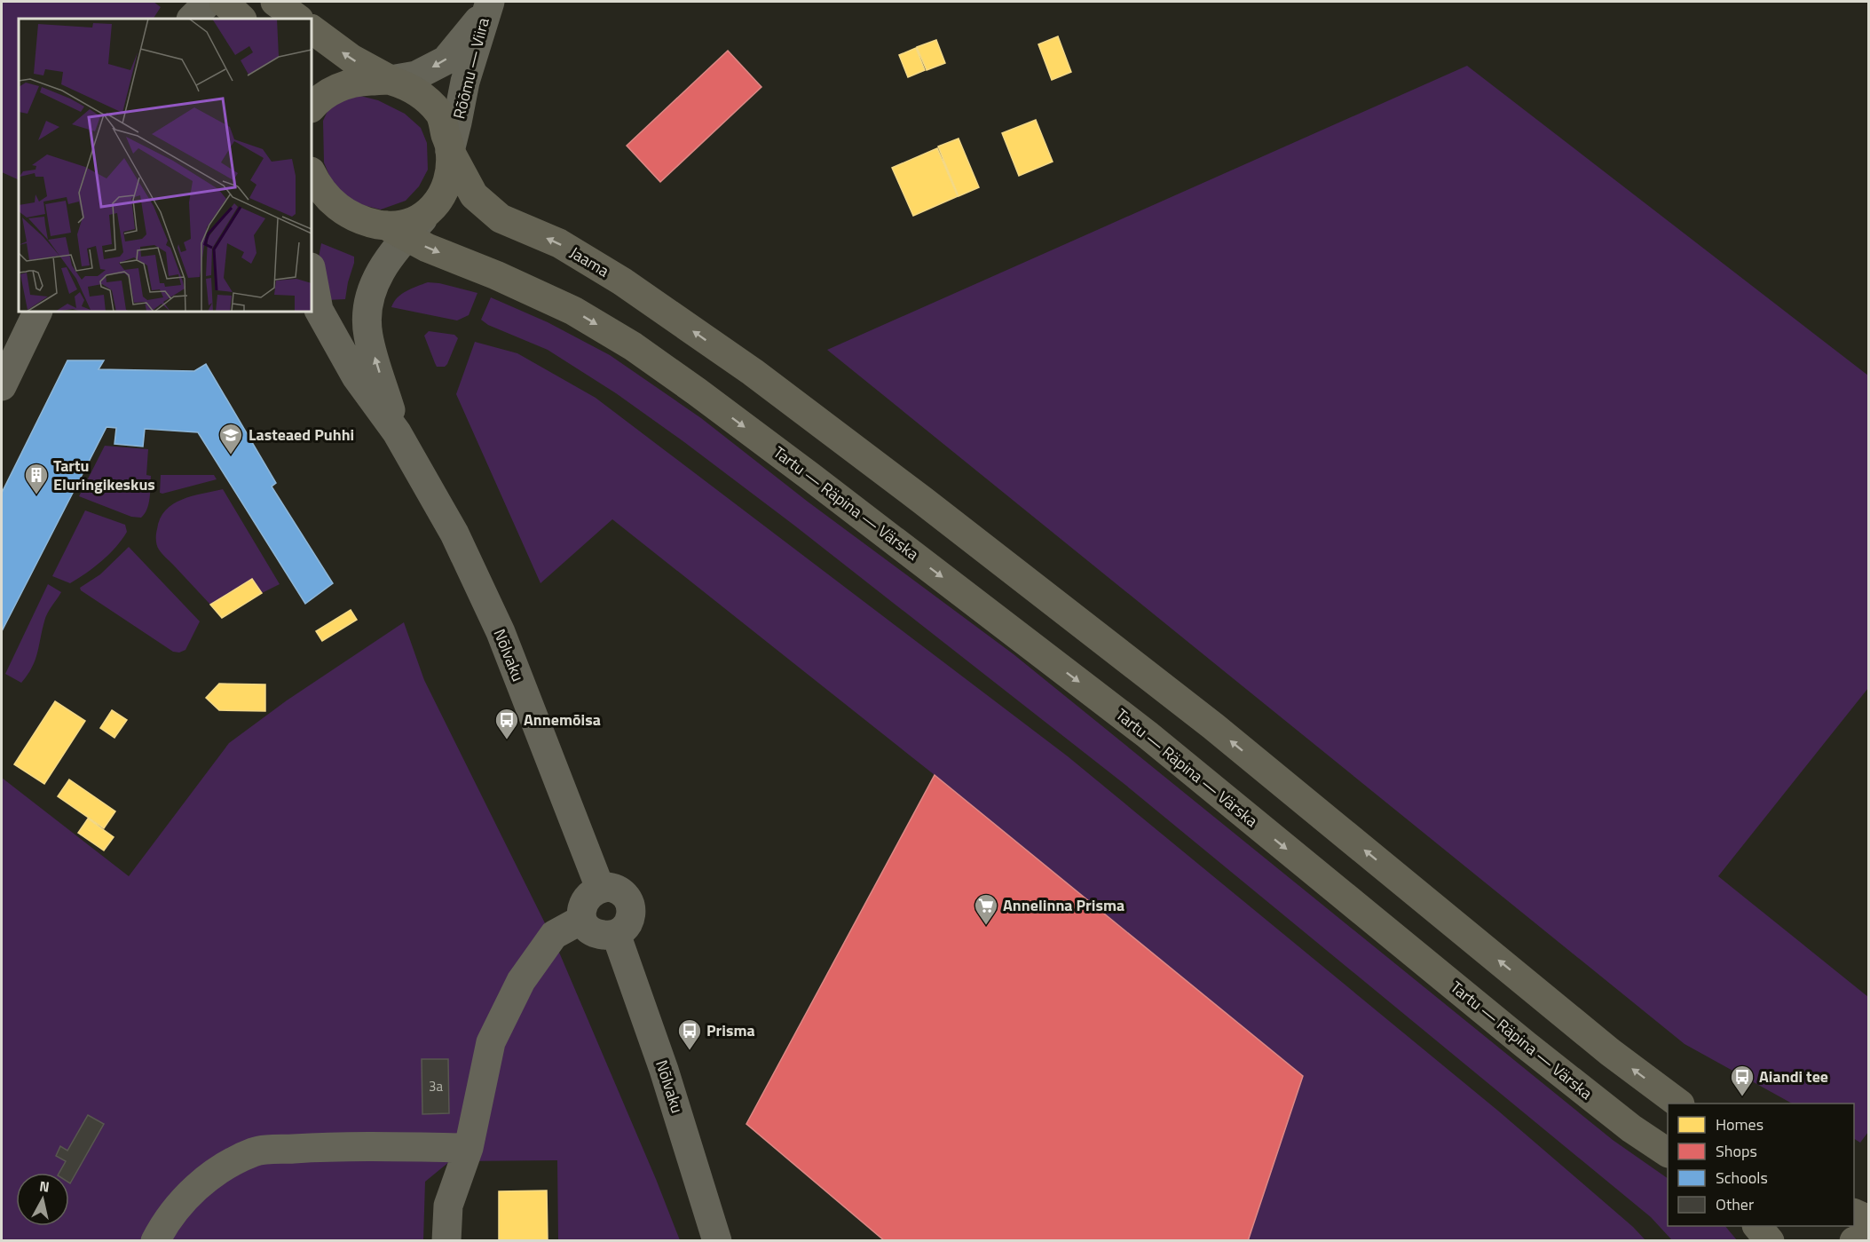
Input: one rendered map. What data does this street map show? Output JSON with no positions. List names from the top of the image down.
{
  "streets": {
    "main road": ["Jaama", "Tartu — Räpina — Värska"],
    "street": ["Rõõmu — Viira", "Nõlvaku"]
  },
  "crossings": [
    ["Rõõmu — Viira", "Jaama"],
    ["Tartu — Räpina — Värska", "Nõlvaku"]
  ],
  "one_way": ["Rõõmu — Viira", "Jaama", "Tartu — Räpina — Värska"],
  "places": {
    "school or university": ["Lasteaed Puhhi"],
    "building": ["Tartu Eluringikeskus"],
    "bus stop": ["Annemõisa", "Prisma", "Aiandi tee"],
    "supermarket": ["Annelinna Prisma"]
  },
  "house_numbers": ["3a"],
  "legend": [
    "Homes",
    "Shops",
    "Schools",
    "Other"
  ],
  "north": "top"
}
